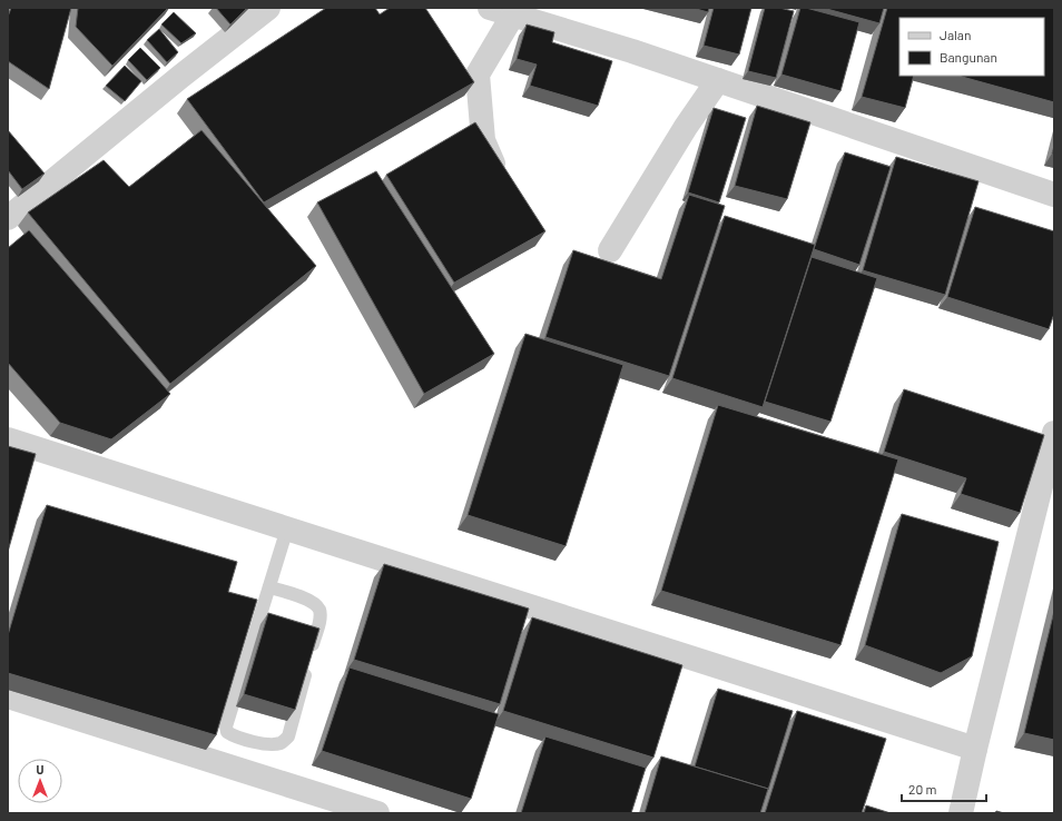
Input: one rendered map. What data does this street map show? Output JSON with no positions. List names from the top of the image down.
{
  "legend": ["Jalan", "Bangunan"],
  "scale_bar": "20 m",
  "north": "top"
}
